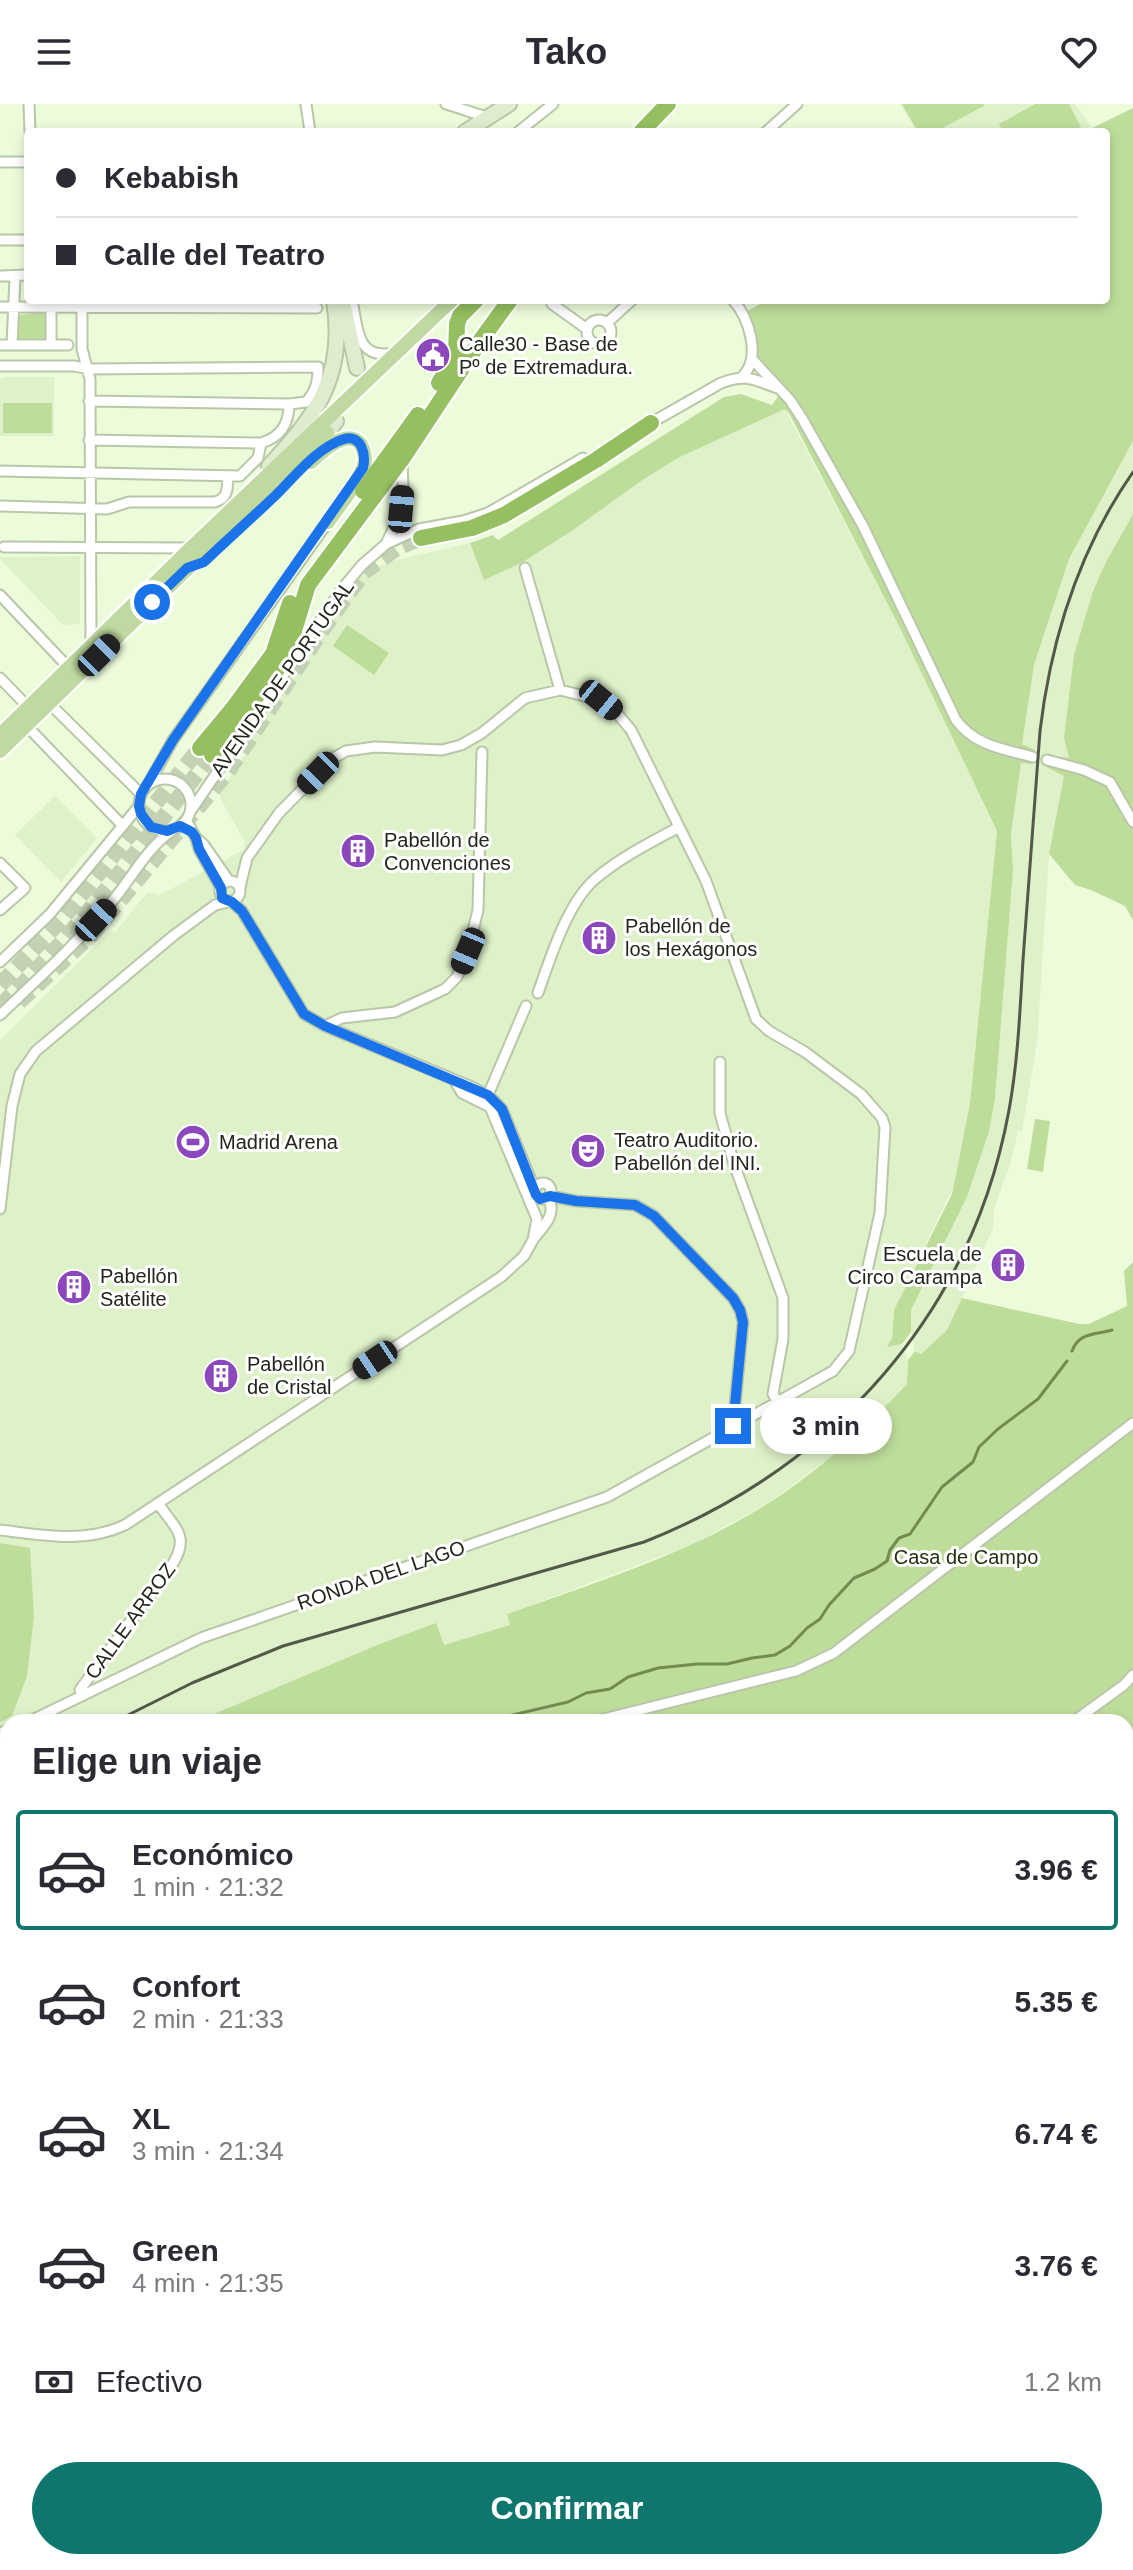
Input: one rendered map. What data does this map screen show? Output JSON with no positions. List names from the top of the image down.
{
  "streets": {
    "street": ["AVENIDA DE PORTUGAL", "RONDA DEL LAGO", "CALLE ARROZ"]
  },
  "crossings": [
    ["RONDA DEL LAGO", "CALLE ARROZ"]
  ],
  "parks": ["Casa de Campo"],
  "places": {
    "public building": ["Calle30 - Base de Pº de Extremadura."],
    "building": [
      "Pabellón de Convenciones",
      "Pabellón de los Hexágonos",
      "Escuela de Circo Carampa",
      "Pabellón Satélite",
      "Pabellón de Cristal"
    ],
    "sports": ["Madrid Arena"],
    "theatre": ["Teatro Auditorio. Pabellón del INI."]
  },
  "page": {
    "header": "Tako",
    "banner": ["Kebabish", "Calle del Teatro"],
    "bubble": "3 min",
    "heading": "Elige un viaje",
    "list": [
      {
        "name": "Económico",
        "note": "1 min · 21:32",
        "value": "3.96 €"
      },
      {
        "name": "Confort",
        "note": "2 min · 21:33",
        "value": "5.35 €"
      },
      {
        "name": "XL",
        "note": "3 min · 21:34",
        "value": "6.74 €"
      },
      {
        "name": "Green",
        "note": "4 min · 21:35",
        "value": "3.76 €"
      }
    ],
    "pay": ["Efectivo", "1.2 km"],
    "buttons": "Confirmar"
  }
}
